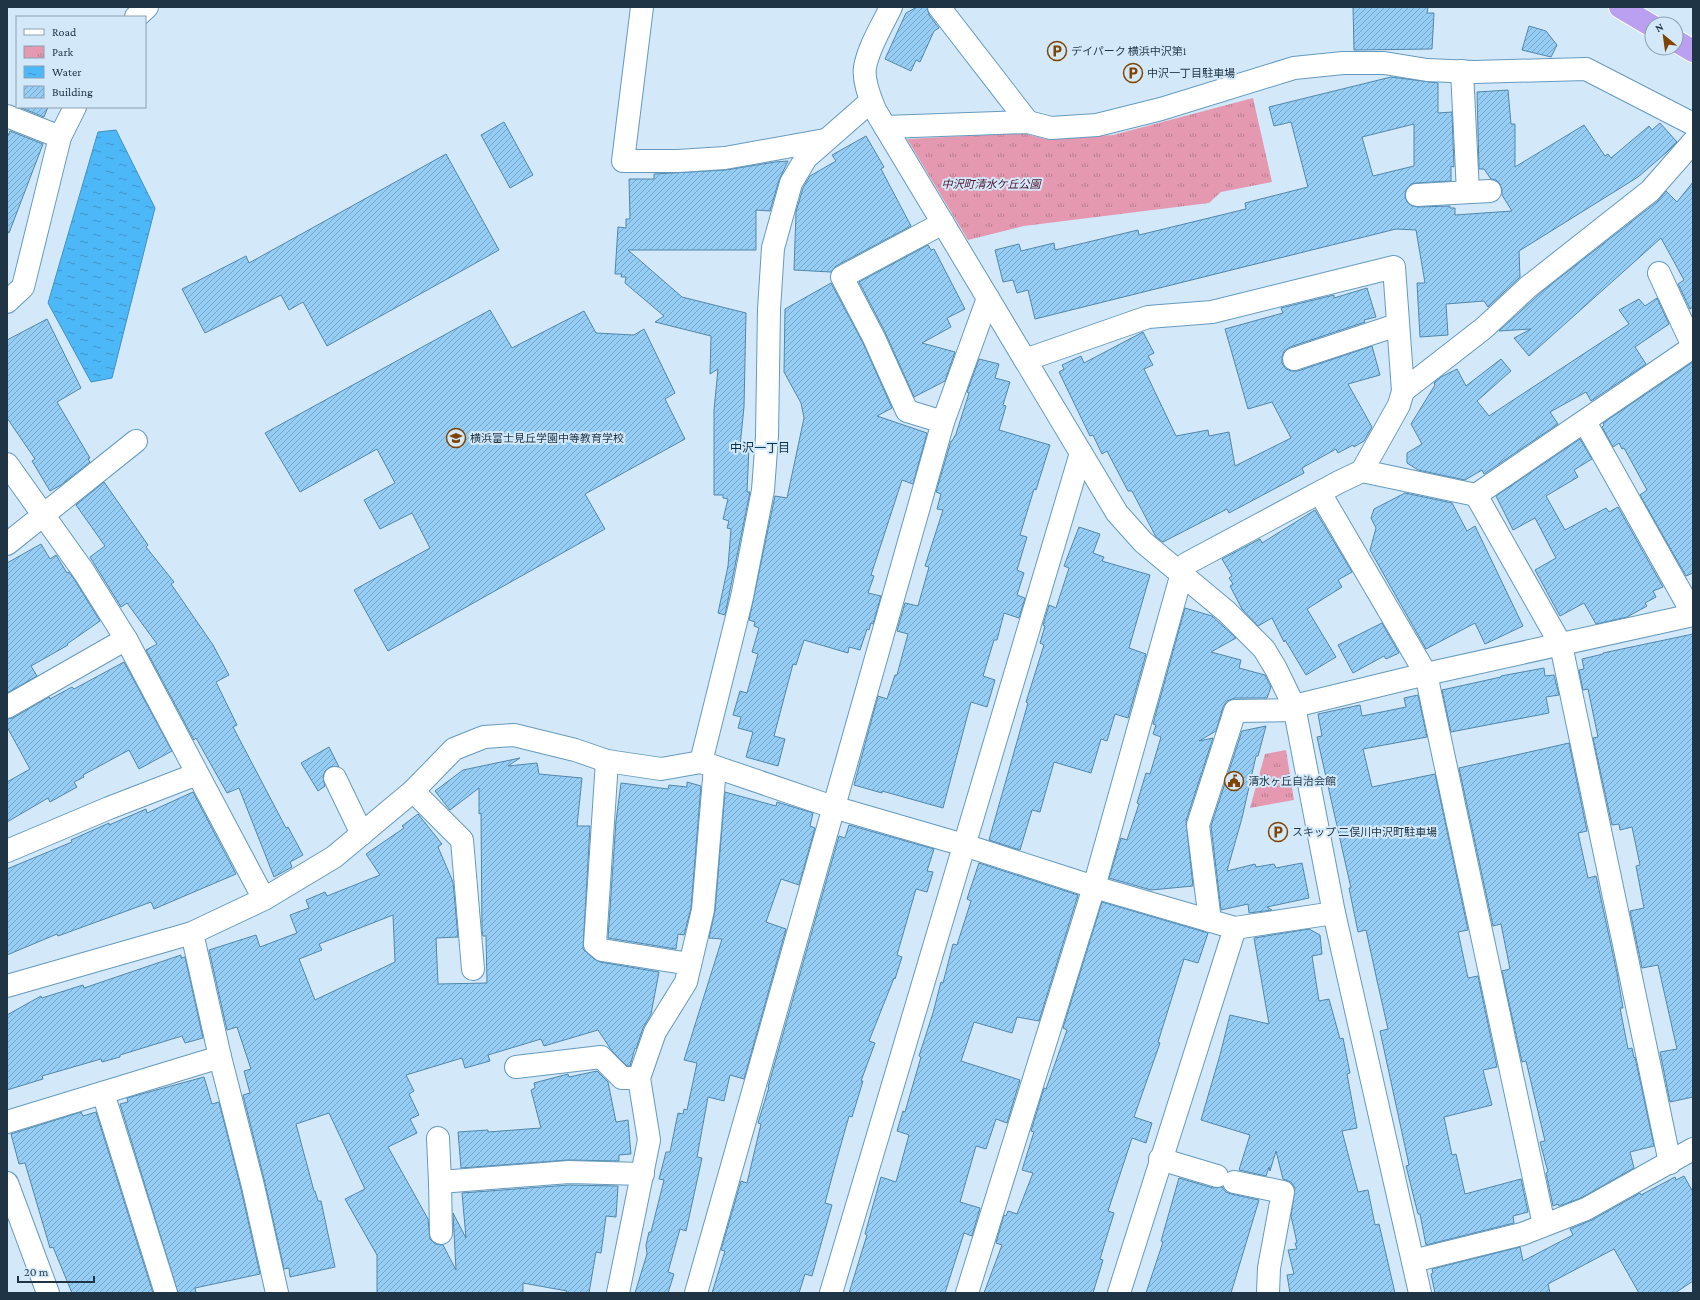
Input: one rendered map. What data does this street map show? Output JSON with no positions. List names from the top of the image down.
{
  "districts": ["中沢一丁目"],
  "parks": ["中沢町清水ケ丘公園"],
  "places": {
    "parking": ["デイパーク 横浜中沢第1", "中沢一丁目駐車場", "スキップ 二俣川中沢町駐車場"],
    "school or university": ["横浜富士見丘学園中等教育学校"],
    "public building": ["清水ヶ丘自治会館"]
  },
  "legend": [
    "Road",
    "Park",
    "Water",
    "Building"
  ],
  "scale_bar": "20 m",
  "north": "top left"
}
